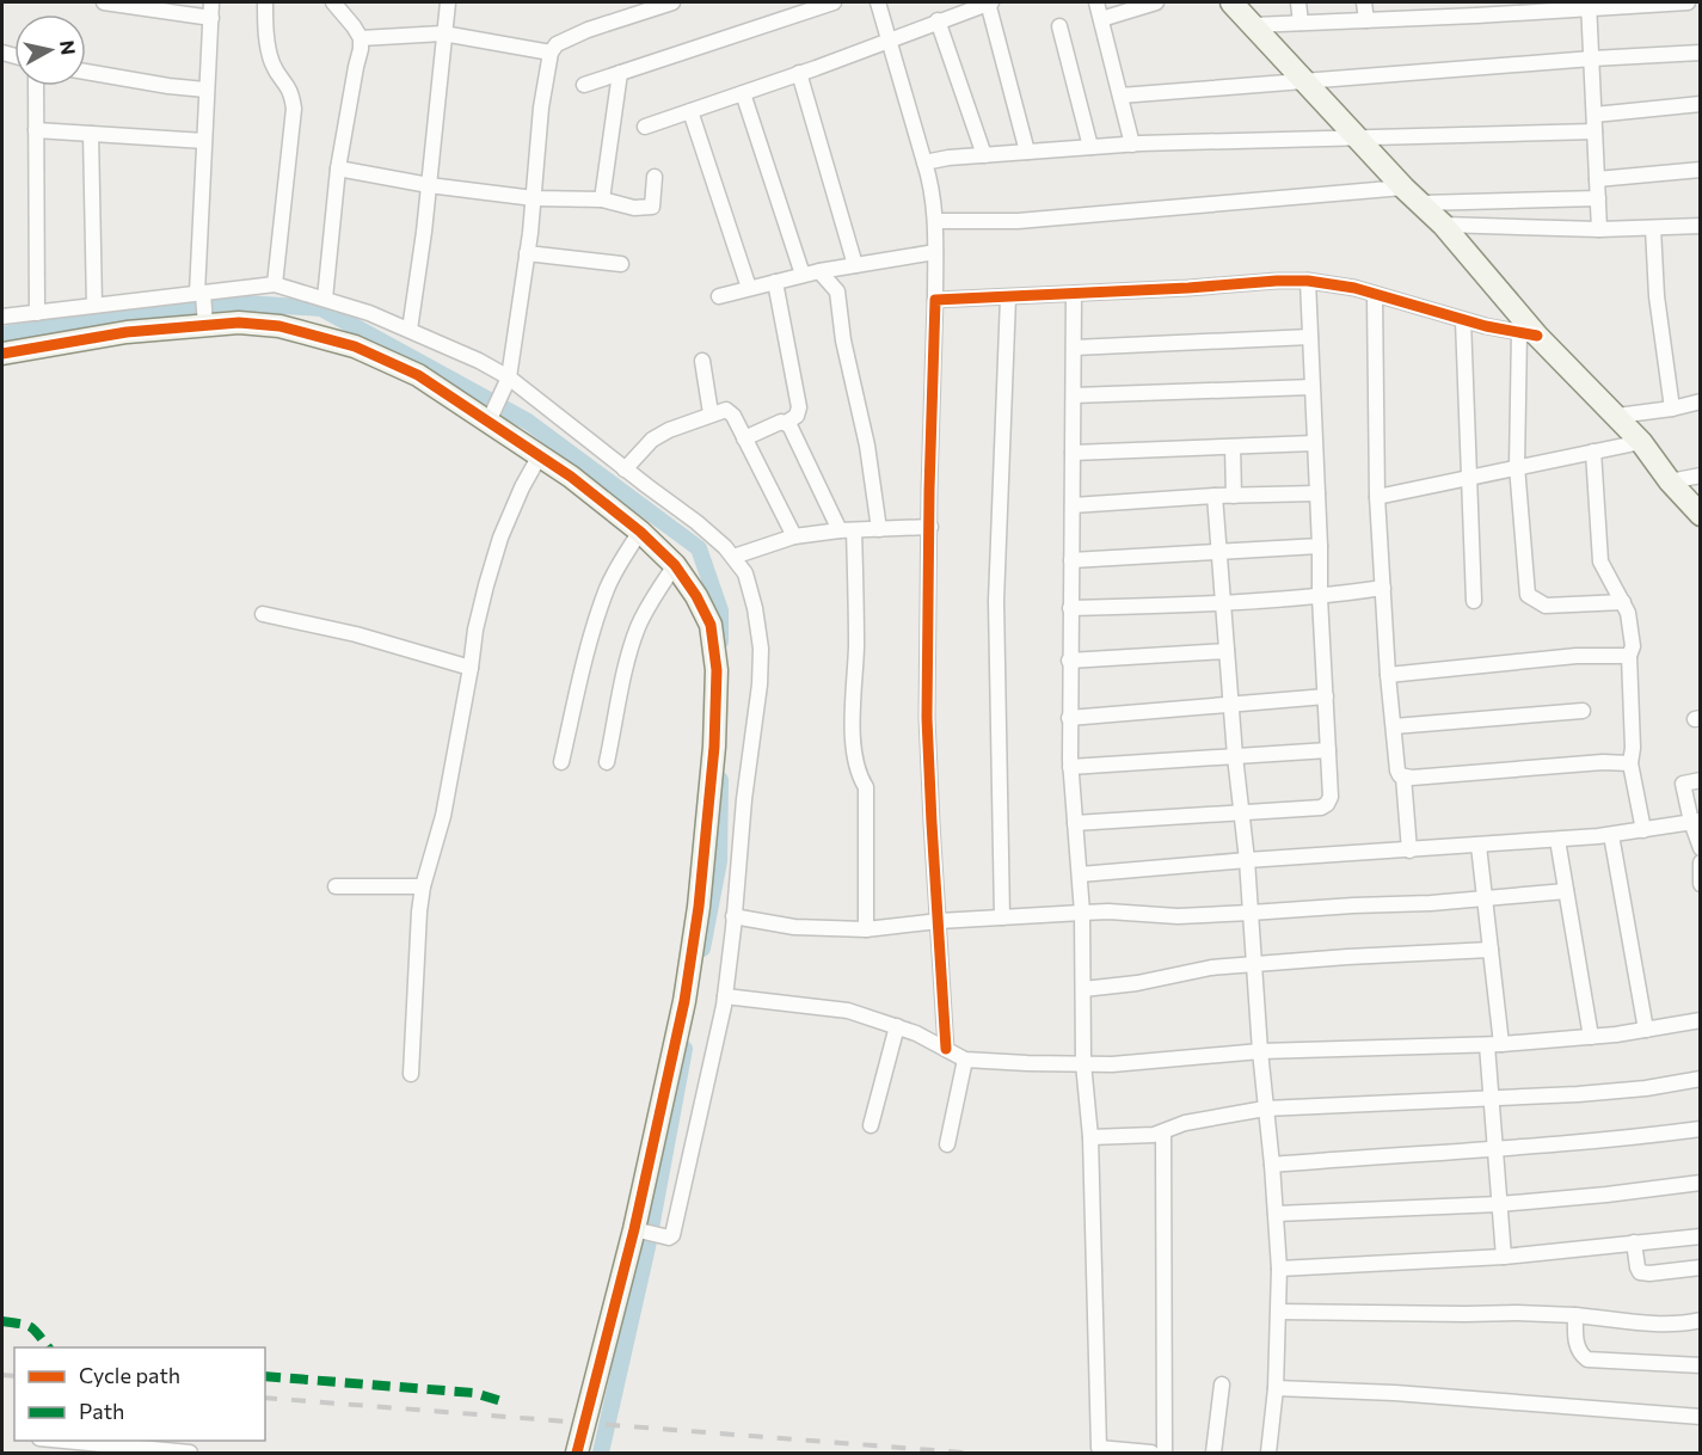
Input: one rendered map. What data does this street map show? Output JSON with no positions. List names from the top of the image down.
{
  "legend": ["Cycle path", "Path"],
  "north": "right"
}
